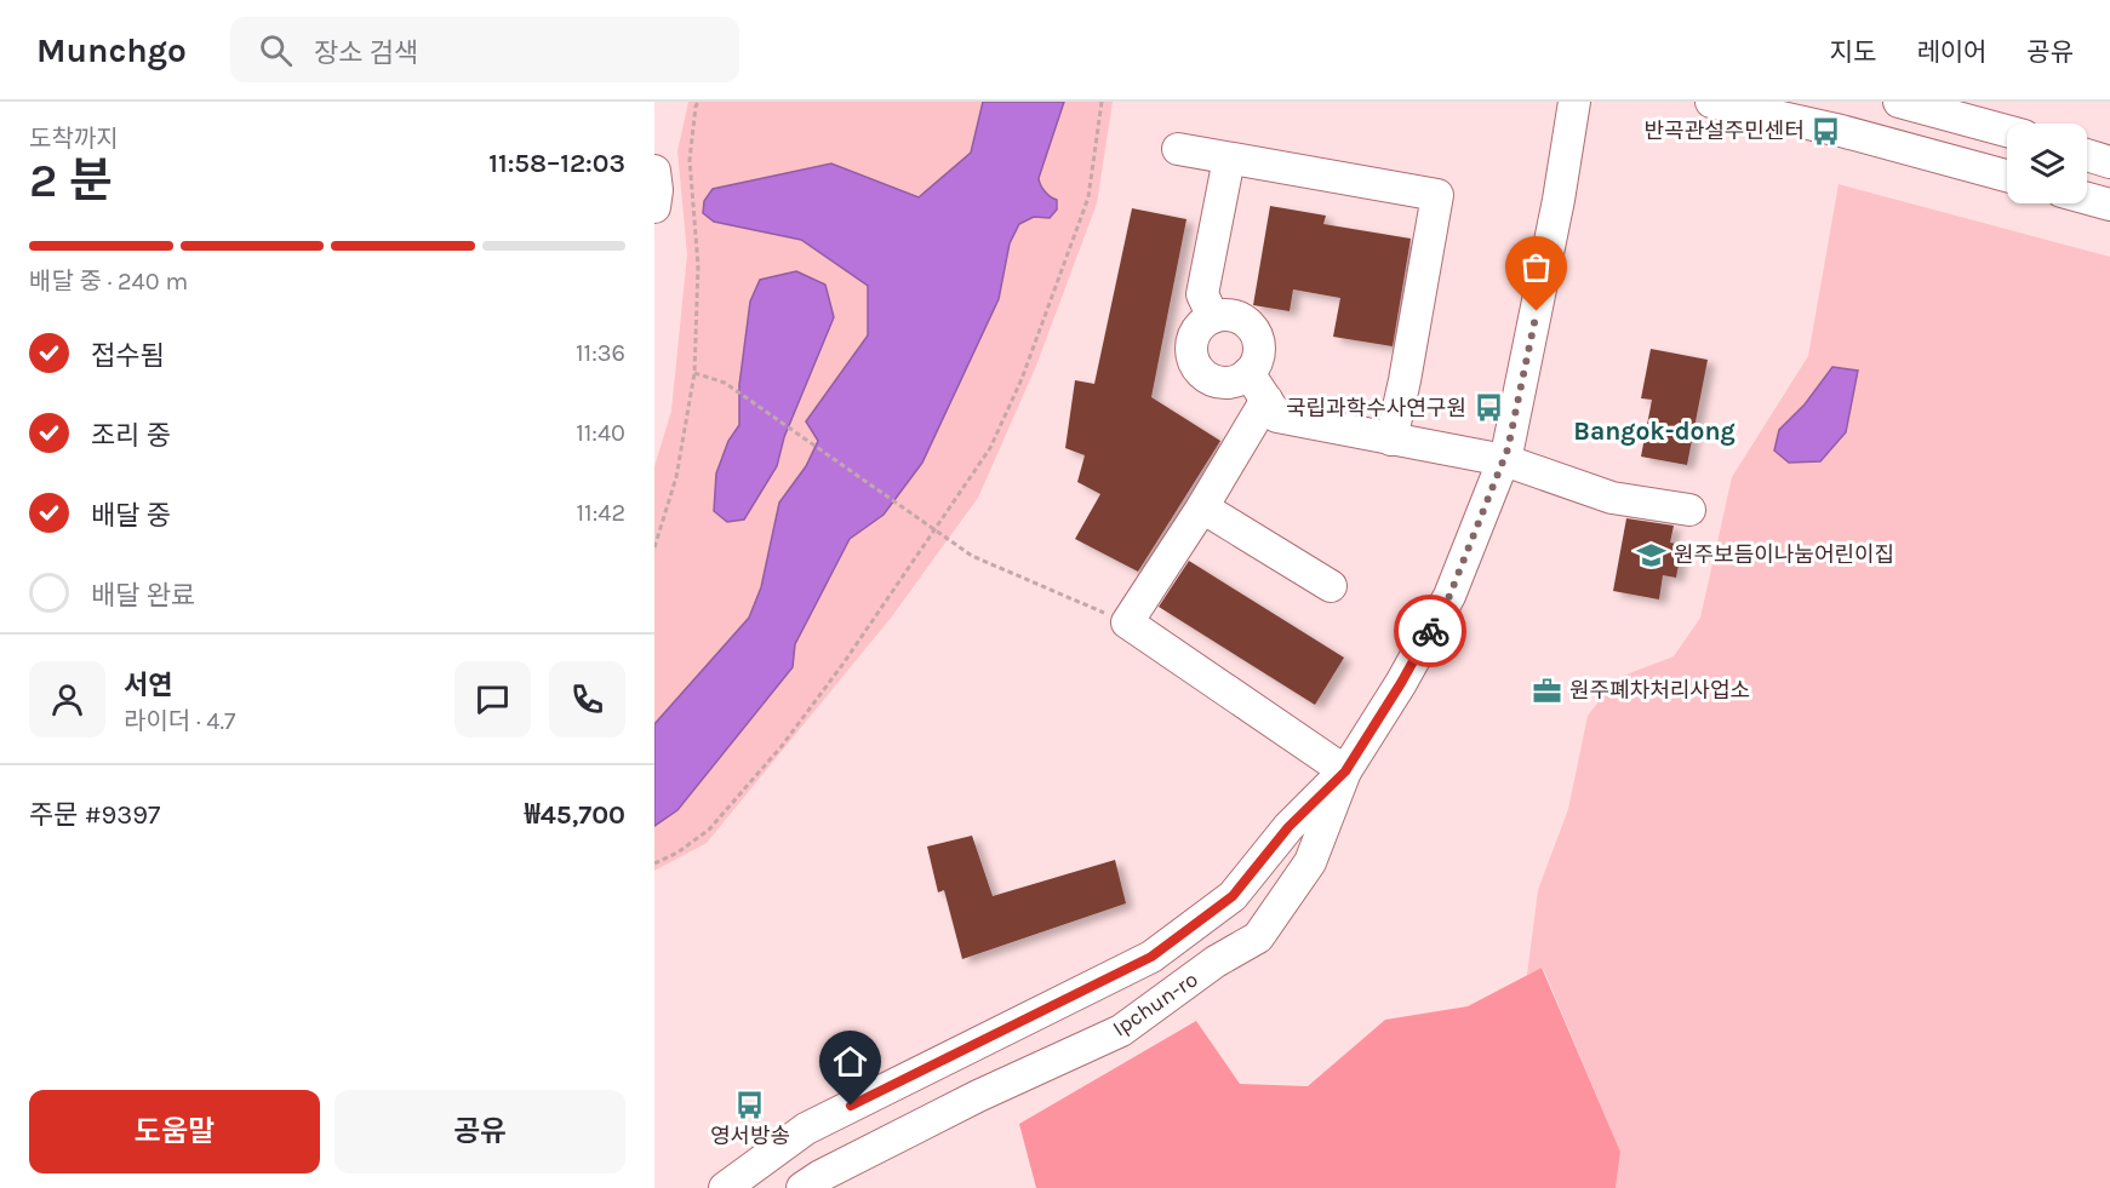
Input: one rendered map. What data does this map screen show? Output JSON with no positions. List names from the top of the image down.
{
  "streets": {
    "street": ["Ipchun-ro"]
  },
  "districts": ["Bangok-dong"],
  "places": {
    "bus stop": ["반곡관설주민센터", "국립과학수사연구원", "영서방송"],
    "school or university": ["원주보듬이나눔어린이집"],
    "office": ["원주폐차처리사업소"]
  },
  "page": {
    "header": "Munchgo",
    "search": "장소 검색",
    "nav": ["지도", "레이어", "공유"],
    "heading": ["2 분", "도착까지", "11:58–12:03"],
    "panel": [
      "서연",
      "라이더 · 4.7",
      "주문 #9397",
      "₩45,700"
    ],
    "bar": "배달 중 · 240 m",
    "list": [
      ["접수됨", "11:36"],
      ["조리 중", "11:40"],
      ["배달 중", "11:42"],
      "배달 완료"
    ],
    "buttons": ["도움말", "공유"]
  }
}
